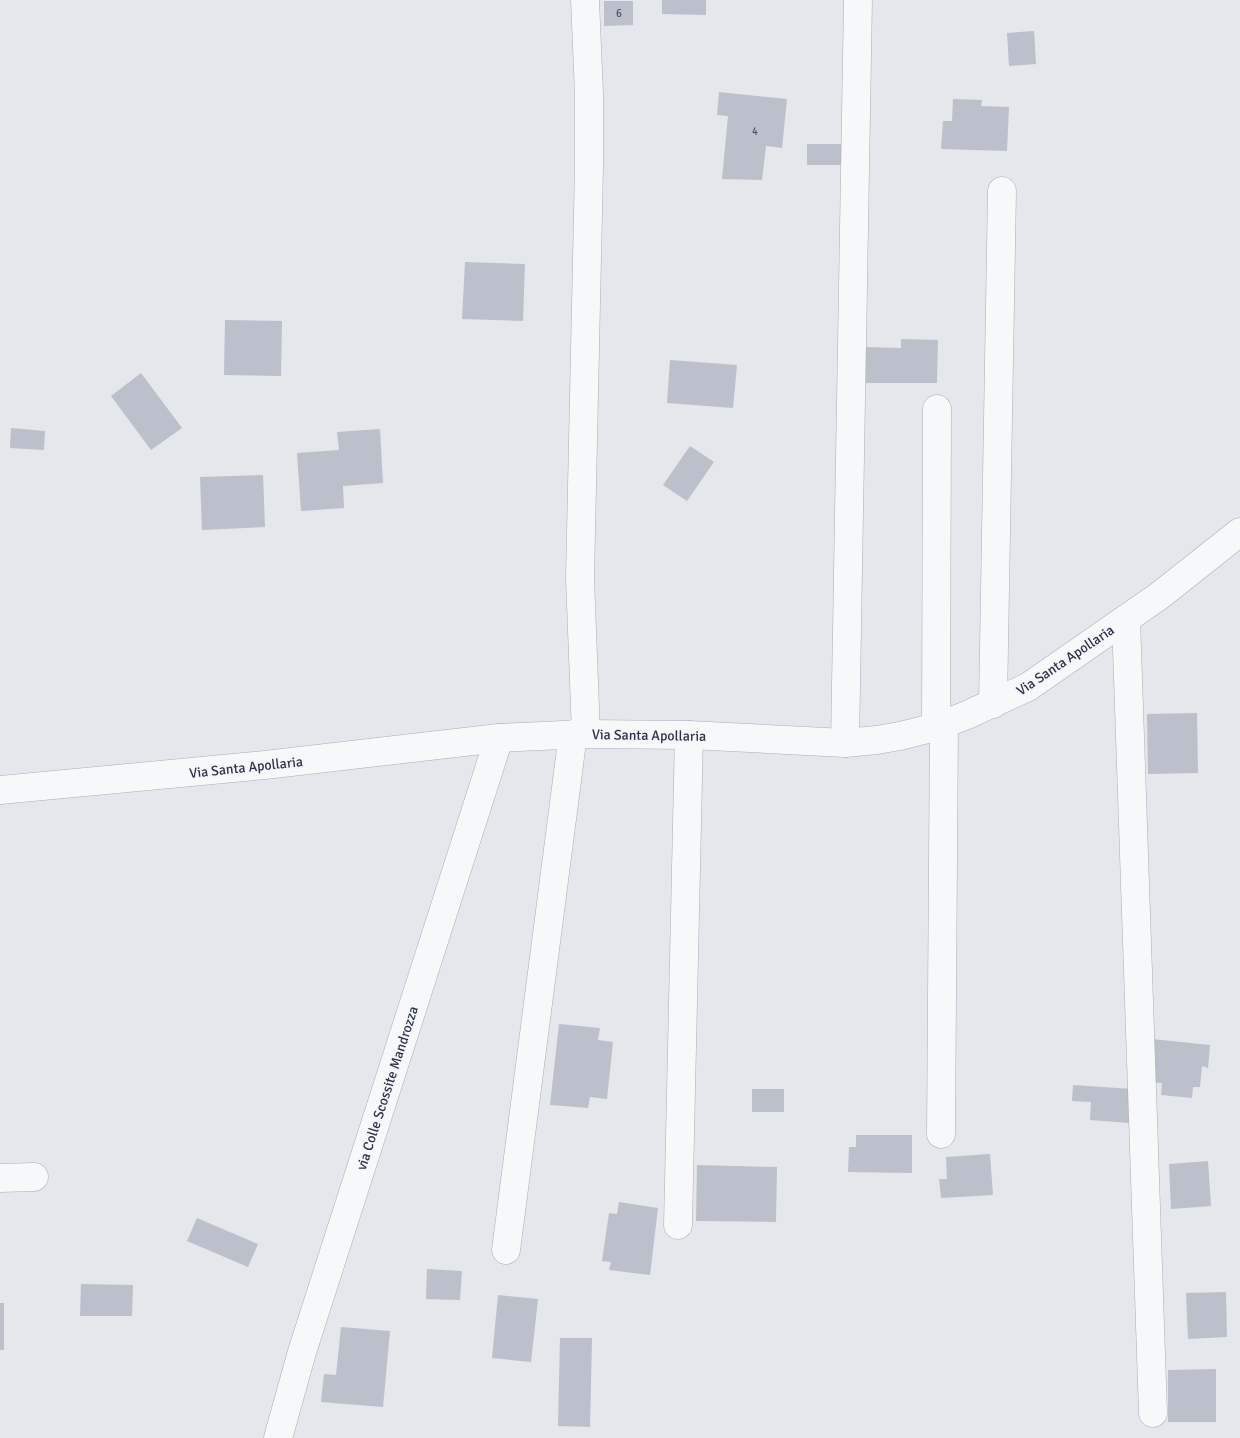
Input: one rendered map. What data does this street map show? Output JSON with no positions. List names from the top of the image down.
{
  "streets": {
    "street": ["Via Santa Apollaria", "via Colle Scossite Mandrozza"]
  },
  "crossings": [
    ["Via Santa Apollaria", "via Colle Scossite Mandrozza"]
  ],
  "house_numbers": ["6", "4"]
}
